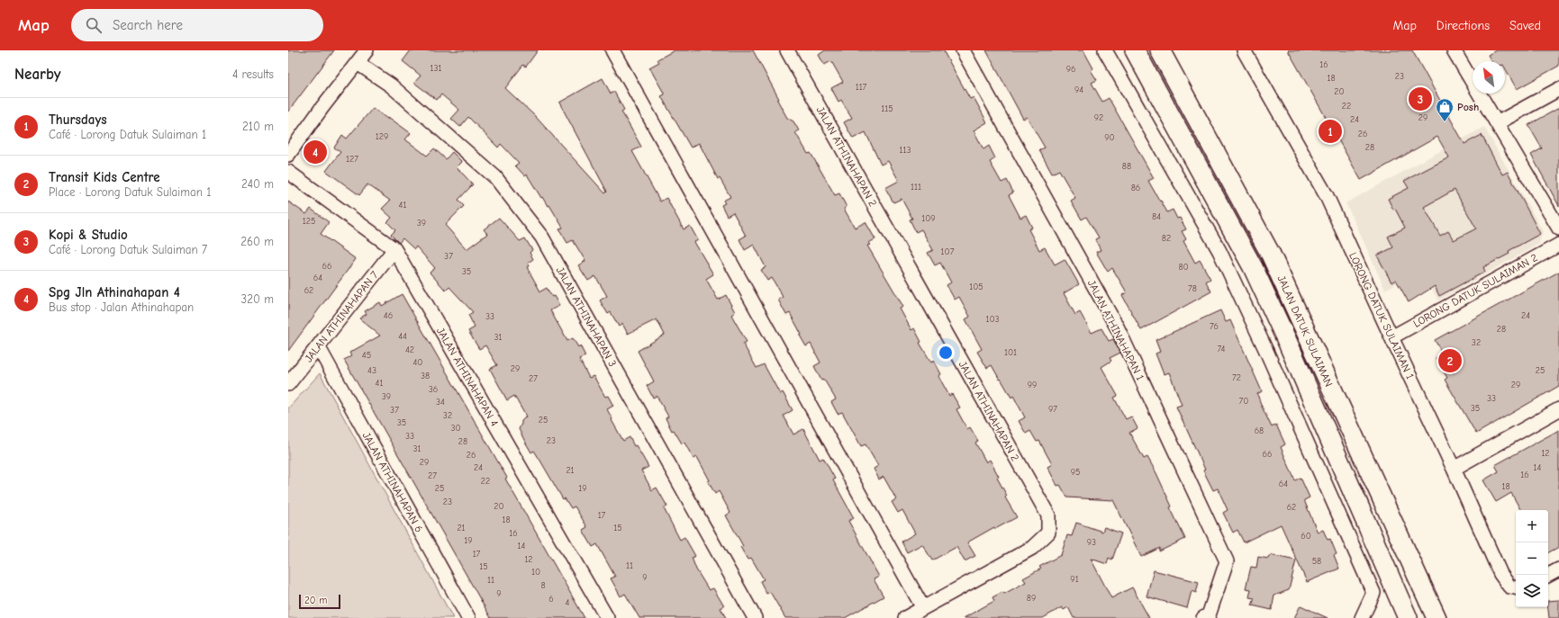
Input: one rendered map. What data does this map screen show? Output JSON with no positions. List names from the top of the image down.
{
  "streets": {
    "main road": ["JALAN DATUK SULAIMAN"],
    "street": [
      "JALAN ATHINAHAPAN 2",
      "LORONG DATUK SULAIMAN 2",
      "LORONG DATUK SULAIMAN 1",
      "JALAN ATHINAHAPAN 7",
      "JALAN ATHINAHAPAN 3",
      "JALAN ATHINAHAPAN 1",
      "JALAN ATHINAHAPAN 4",
      "JALAN ATHINAHAPAN 6"
    ]
  },
  "crossings": [
    ["LORONG DATUK SULAIMAN 2", "LORONG DATUK SULAIMAN 1"],
    ["JALAN ATHINAHAPAN 7", "JALAN ATHINAHAPAN 4"],
    ["JALAN ATHINAHAPAN 7", "JALAN ATHINAHAPAN 6"]
  ],
  "places": {
    "shop": ["Posh"]
  },
  "house_numbers": [
    "16",
    "131",
    "96",
    "23",
    "18",
    "117",
    "94",
    "20",
    "22",
    "115",
    "92",
    "29",
    "24",
    "26",
    "129",
    "90",
    "28",
    "113",
    "127",
    "88",
    "111",
    "86",
    "41",
    "84",
    "109",
    "125",
    "39",
    "82",
    "107",
    "37",
    "66",
    "80",
    "35",
    "64",
    "105",
    "78",
    "62",
    "46",
    "24",
    "33",
    "103",
    "76",
    "28",
    "44",
    "31",
    "32",
    "74",
    "42",
    "101",
    "45",
    "40",
    "29",
    "43",
    "25",
    "38",
    "72",
    "27",
    "41",
    "99",
    "29",
    "36",
    "39",
    "33",
    "70",
    "34",
    "35",
    "97",
    "37",
    "32",
    "25",
    "35",
    "30",
    "68",
    "33",
    "23",
    "28",
    "31",
    "12",
    "66",
    "26",
    "29",
    "24",
    "14",
    "21",
    "95",
    "16",
    "27",
    "22",
    "64",
    "18",
    "25",
    "19",
    "23",
    "20",
    "62",
    "17",
    "18",
    "21",
    "15",
    "16",
    "60",
    "19",
    "93",
    "14",
    "17",
    "12",
    "58",
    "11",
    "15",
    "10",
    "9",
    "91",
    "11",
    "8",
    "9",
    "89",
    "6",
    "4"
  ],
  "scale_bar": "20 m",
  "north": "top left",
  "page": {
    "header": "Map",
    "search": "Search here",
    "nav": ["Map", "Directions", "Saved"],
    "heading": ["Nearby", "4 results"],
    "pins": [
      "3",
      "1",
      "4",
      "2"
    ],
    "list": [
      {
        "mark": "1",
        "name": "Thursdays",
        "note": "Café · Lorong Datuk Sulaiman 1",
        "value": "210 m"
      },
      {
        "mark": "2",
        "name": "Transit Kids Centre",
        "note": "Place · Lorong Datuk Sulaiman 1",
        "value": "240 m"
      },
      {
        "mark": "3",
        "name": "Kopi & Studio",
        "note": "Café · Lorong Datuk Sulaiman 7",
        "value": "260 m"
      },
      {
        "mark": "4",
        "name": "Spg Jln Athinahapan 4",
        "note": "Bus stop · Jalan Athinahapan",
        "value": "320 m"
      }
    ],
    "map_buttons": ["+", "−"],
    "scale": "20 m"
  }
}
